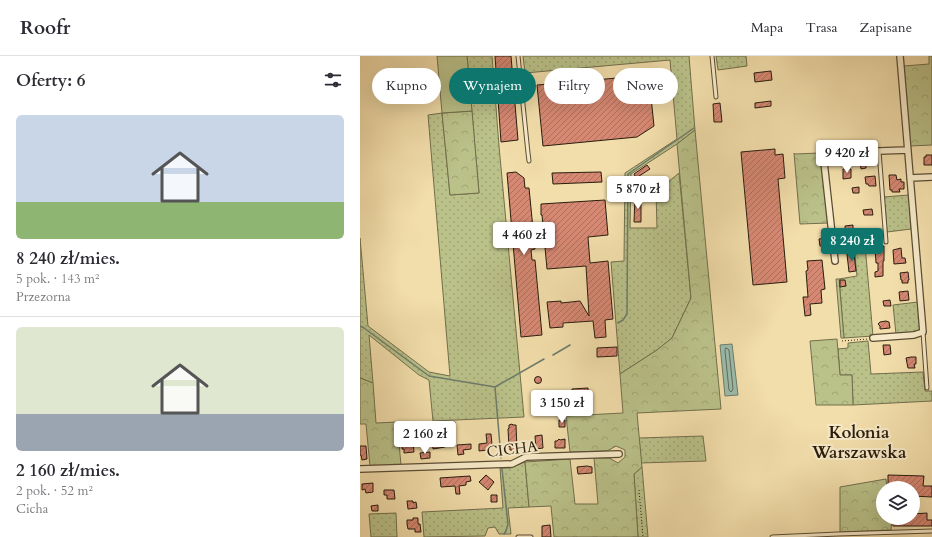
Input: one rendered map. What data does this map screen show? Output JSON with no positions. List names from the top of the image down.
{
  "streets": {
    "street": ["CICHA"]
  },
  "districts": ["Kolonia Warszawska"],
  "page": {
    "header": "Roofr",
    "nav": ["Mapa", "Trasa", "Zapisane"],
    "heading": "Oferty: 6",
    "chip": [
      "Kupno",
      "Wynajem",
      "Filtry",
      "Nowe"
    ],
    "list": [
      {
        "name": "8 240 zł/mies.",
        "note": "5 pok. · 143 m² · Przezorna"
      },
      {
        "name": "2 160 zł/mies.",
        "note": "2 pok. · 52 m² · Cicha"
      }
    ],
    "price": [
      "9 420 zł",
      "5 870 zł",
      "4 460 zł",
      "8 240 zł",
      "3 150 zł",
      "2 160 zł"
    ]
  }
}
